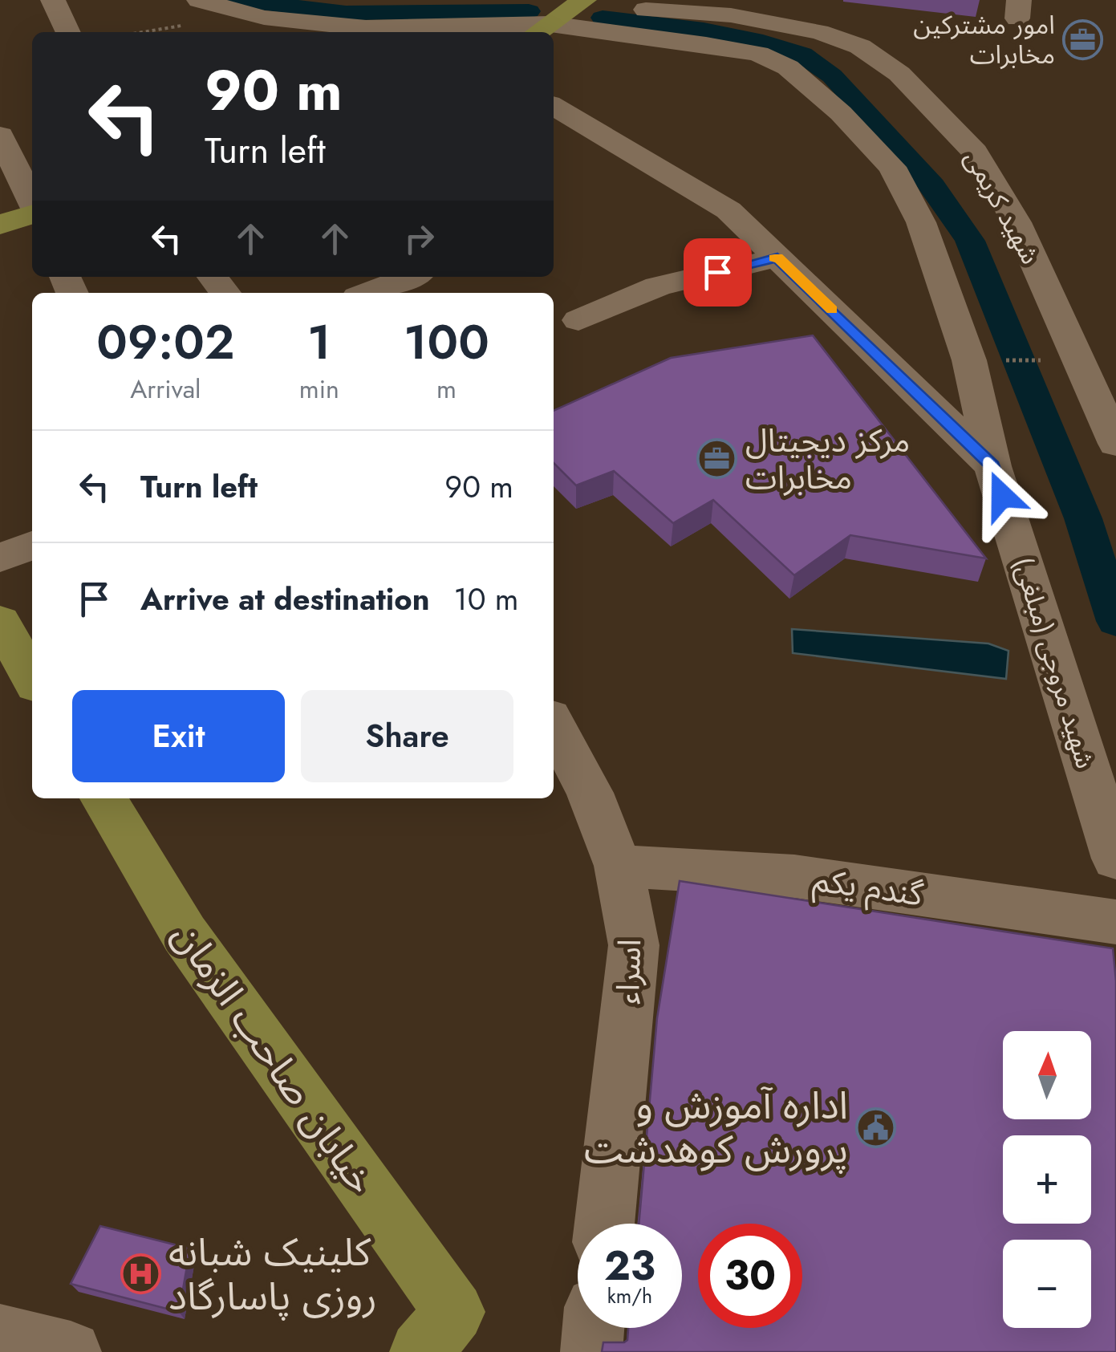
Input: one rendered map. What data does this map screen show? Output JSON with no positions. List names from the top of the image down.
{
  "streets": {
    "main road": ["خیابان صاحب الزمان"],
    "street": [
      "شهید کریمی",
      "شهید مروجی (مبلغی)",
      "گندم یکم",
      "اسراء"
    ]
  },
  "crossings": [
    ["گندم یکم", "اسراء"]
  ],
  "places": {
    "office": ["امور مشترکین مخابرات", "مرکز دیجیتال مخابرات"],
    "public building": ["اداره آموزش و پرورش کوهدشت"],
    "hospital": ["کلینیک شبانه روزی پاسارگاد"]
  },
  "north": "top",
  "page": {
    "turn": ["90 m", "Turn left"],
    "eta": [
      "09:02",
      "Arrival",
      "1",
      "min",
      "100",
      "m"
    ],
    "list": [
      {
        "name": "Turn left",
        "value": "90 m"
      },
      {
        "name": "Arrive at destination",
        "value": "10 m"
      }
    ],
    "buttons": ["Exit", "Share"],
    "map_buttons": ["+", "−"],
    "speed": "23 km/h",
    "limit": "30"
  }
}
